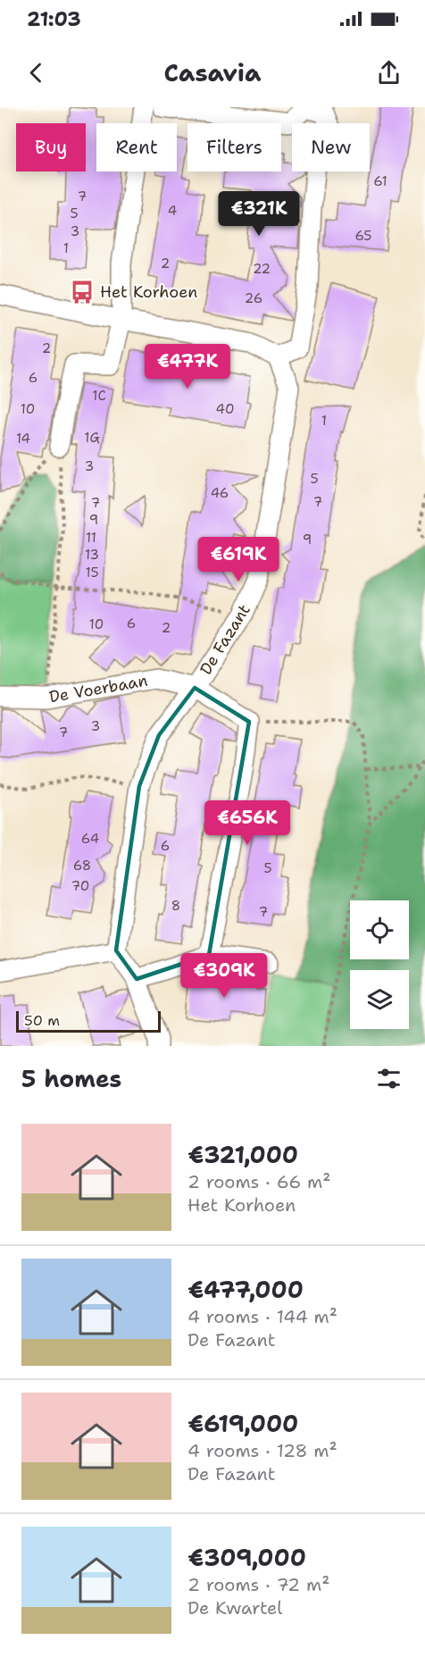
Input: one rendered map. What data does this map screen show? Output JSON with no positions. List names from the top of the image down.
{
  "streets": {
    "street": ["De Fazant", "De Voerbaan"]
  },
  "crossings": [
    ["De Fazant", "De Voerbaan"]
  ],
  "places": {
    "bus stop": ["Het Korhoen"]
  },
  "house_numbers": [
    "61",
    "7",
    "4",
    "5",
    "3",
    "65",
    "1",
    "2",
    "22",
    "26",
    "2",
    "6",
    "1C",
    "10",
    "40",
    "1",
    "1G",
    "14",
    "3",
    "5",
    "46",
    "7",
    "7",
    "9",
    "11",
    "9",
    "13",
    "15",
    "6",
    "10",
    "2",
    "3",
    "7",
    "64",
    "6",
    "68",
    "5",
    "70",
    "8",
    "7"
  ],
  "scale_bar": "50 m",
  "page": {
    "status": "21:03",
    "header": "Casavia",
    "chip": [
      "Buy",
      "Rent",
      "Filters",
      "New"
    ],
    "price": [
      "€321K",
      "€477K",
      "€619K",
      "€656K",
      "€309K"
    ],
    "scale": "50 m",
    "heading": "5 homes",
    "list": [
      {
        "name": "€321,000",
        "note": "2 rooms · 66 m² · Het Korhoen"
      },
      {
        "name": "€477,000",
        "note": "4 rooms · 144 m² · De Fazant"
      },
      {
        "name": "€619,000",
        "note": "4 rooms · 128 m² · De Fazant"
      },
      {
        "name": "€309,000",
        "note": "2 rooms · 72 m² · De Kwartel"
      }
    ]
  }
}
